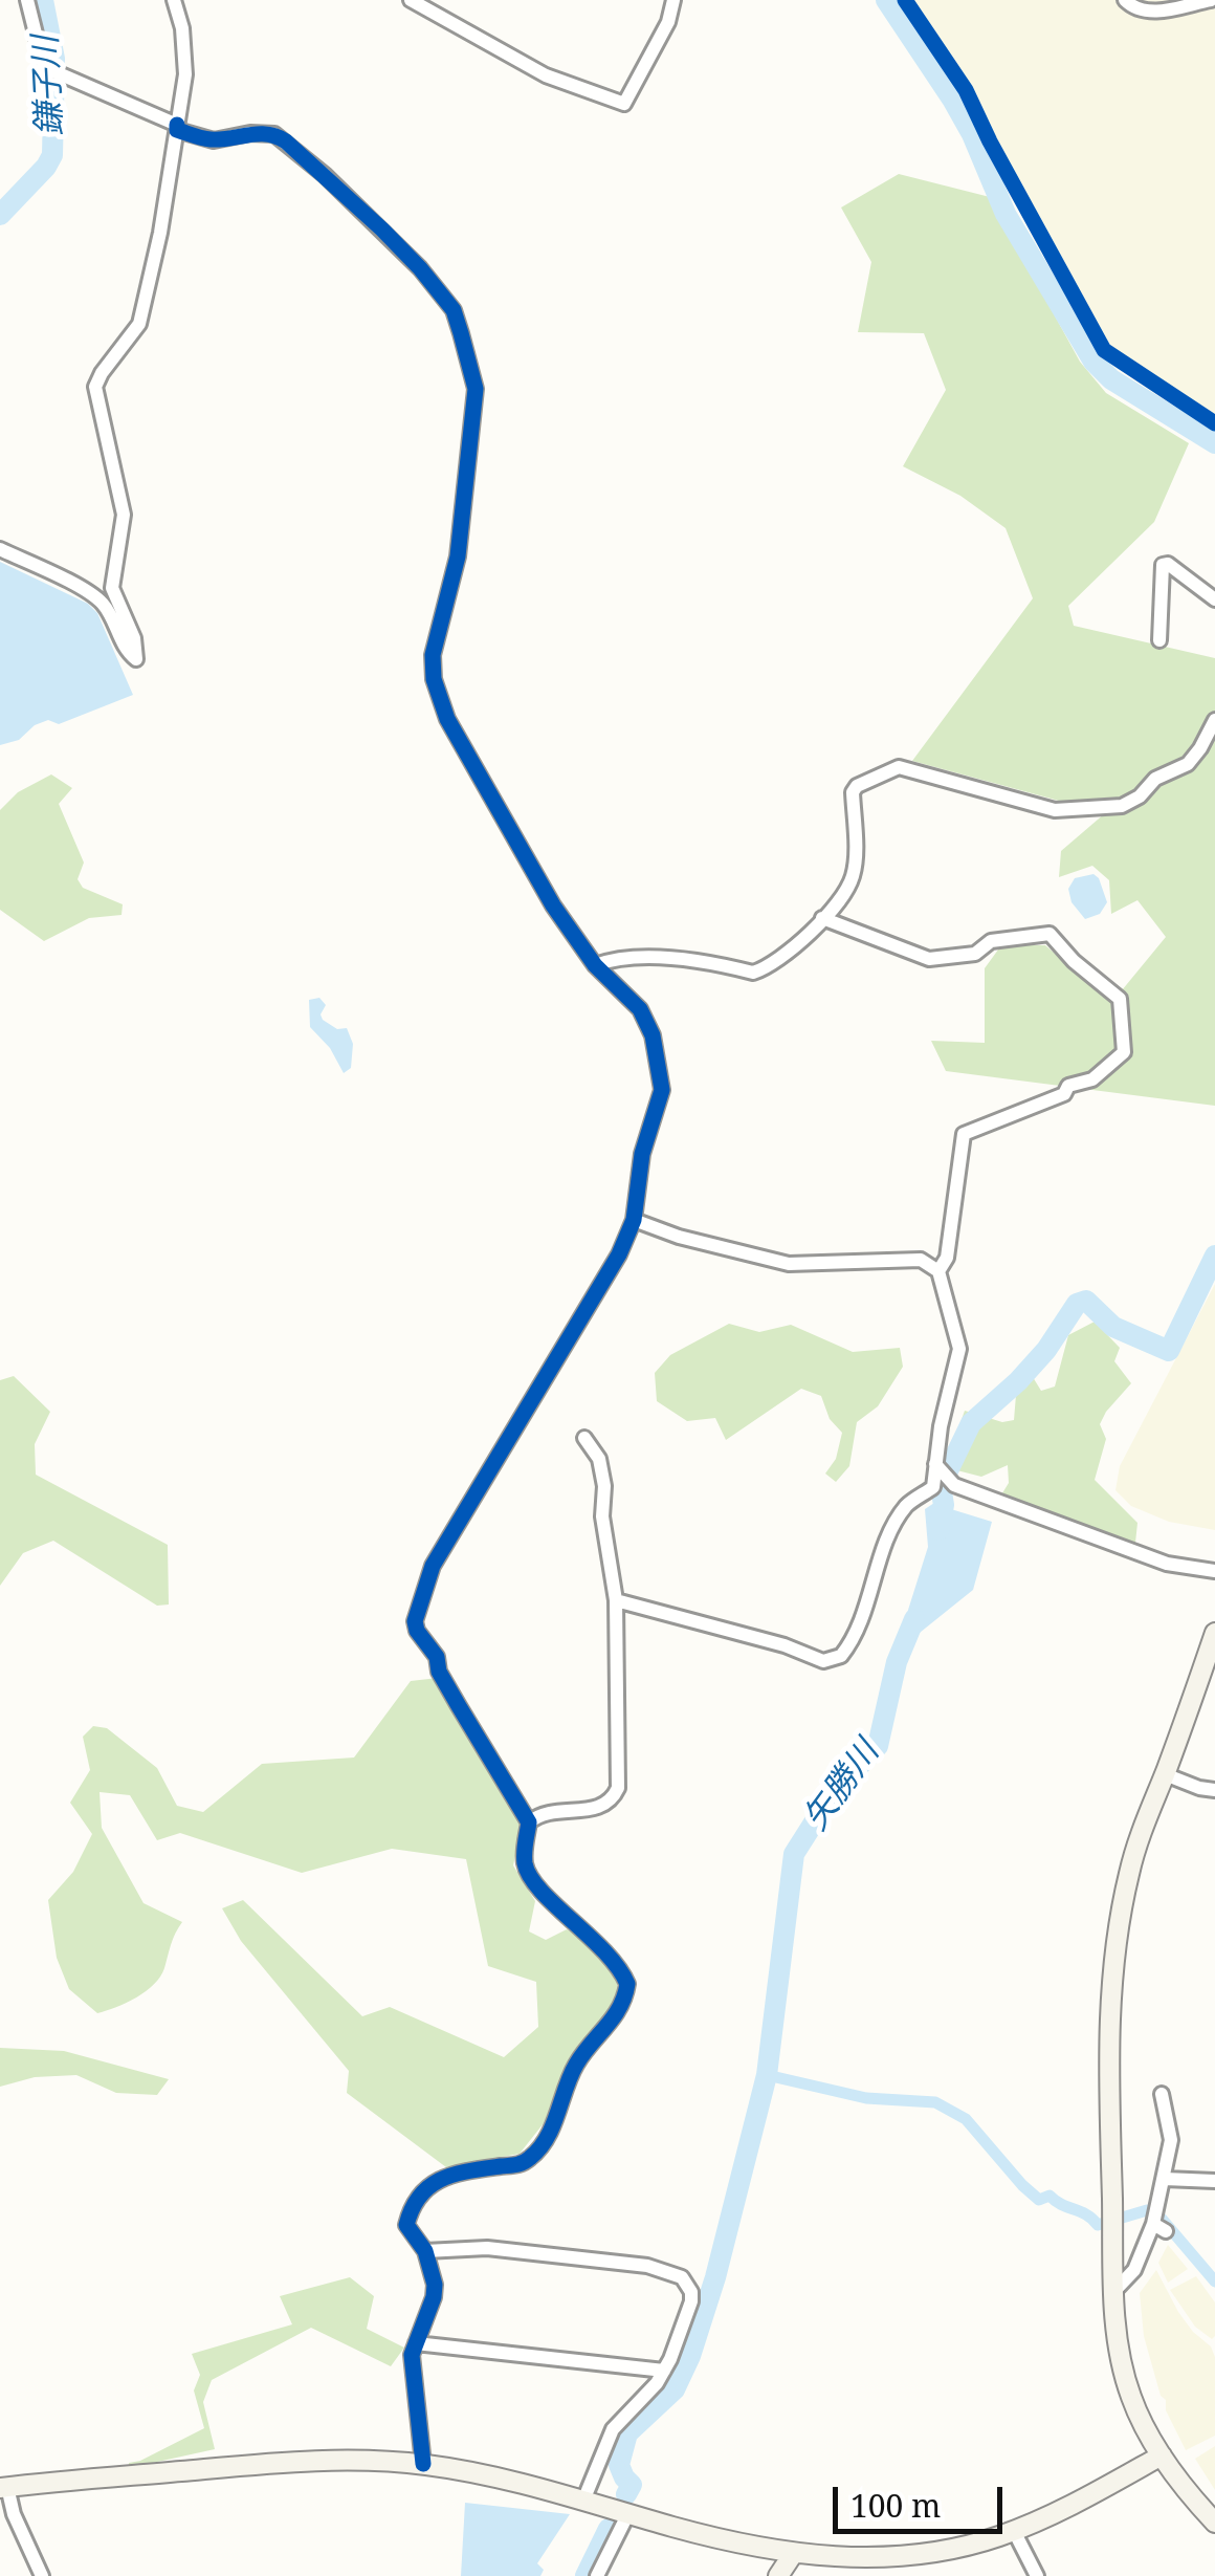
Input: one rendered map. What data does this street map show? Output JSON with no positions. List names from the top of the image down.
{
  "water": ["鎌子川", "矢勝川"],
  "scale_bar": "100 m"
}
